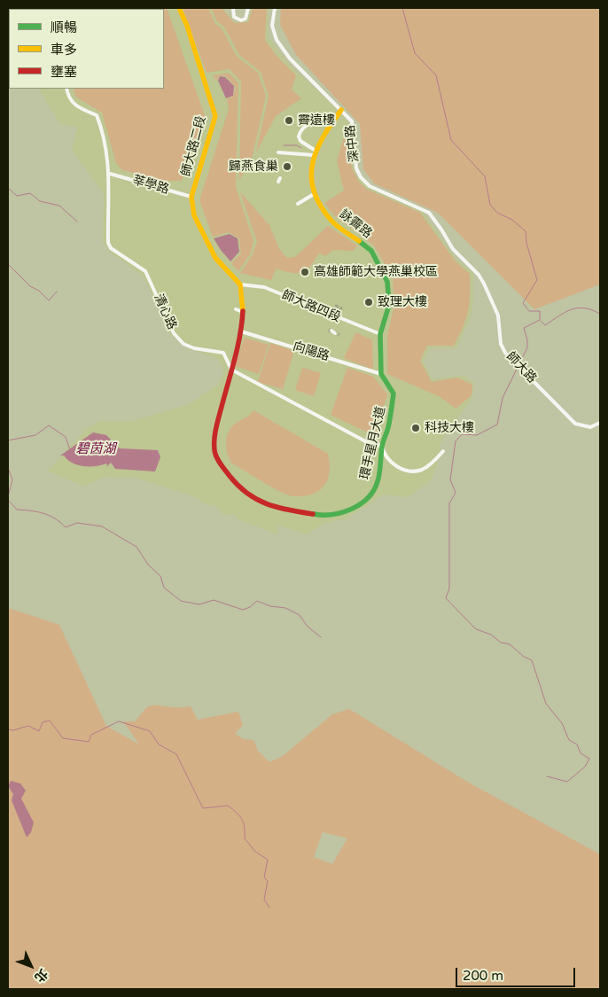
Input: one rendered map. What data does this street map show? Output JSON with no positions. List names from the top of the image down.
{
  "streets": {
    "street": [
      "深中路",
      "師大路二段",
      "莘學路",
      "詠霽路",
      "師大路四段",
      "清心路",
      "向陽路",
      "師大路",
      "環手星月大道"
    ]
  },
  "crossings": [
    ["深中路", "詠霽路"],
    ["深中路", "師大路"],
    ["師大路二段", "莘學路"],
    ["莘學路", "清心路"],
    ["詠霽路", "師大路四段"],
    ["師大路四段", "環手星月大道"],
    ["清心路", "環手星月大道"],
    ["向陽路", "環手星月大道"]
  ],
  "water": ["碧茵湖"],
  "places": [
    "霽遠樓",
    "歸燕食巢",
    "高雄師範大學燕巢校區",
    "致理大樓",
    "科技大樓"
  ],
  "legend": ["順暢", "車多", "壅塞"],
  "scale_bar": "200 m",
  "north": "bottom right"
}
